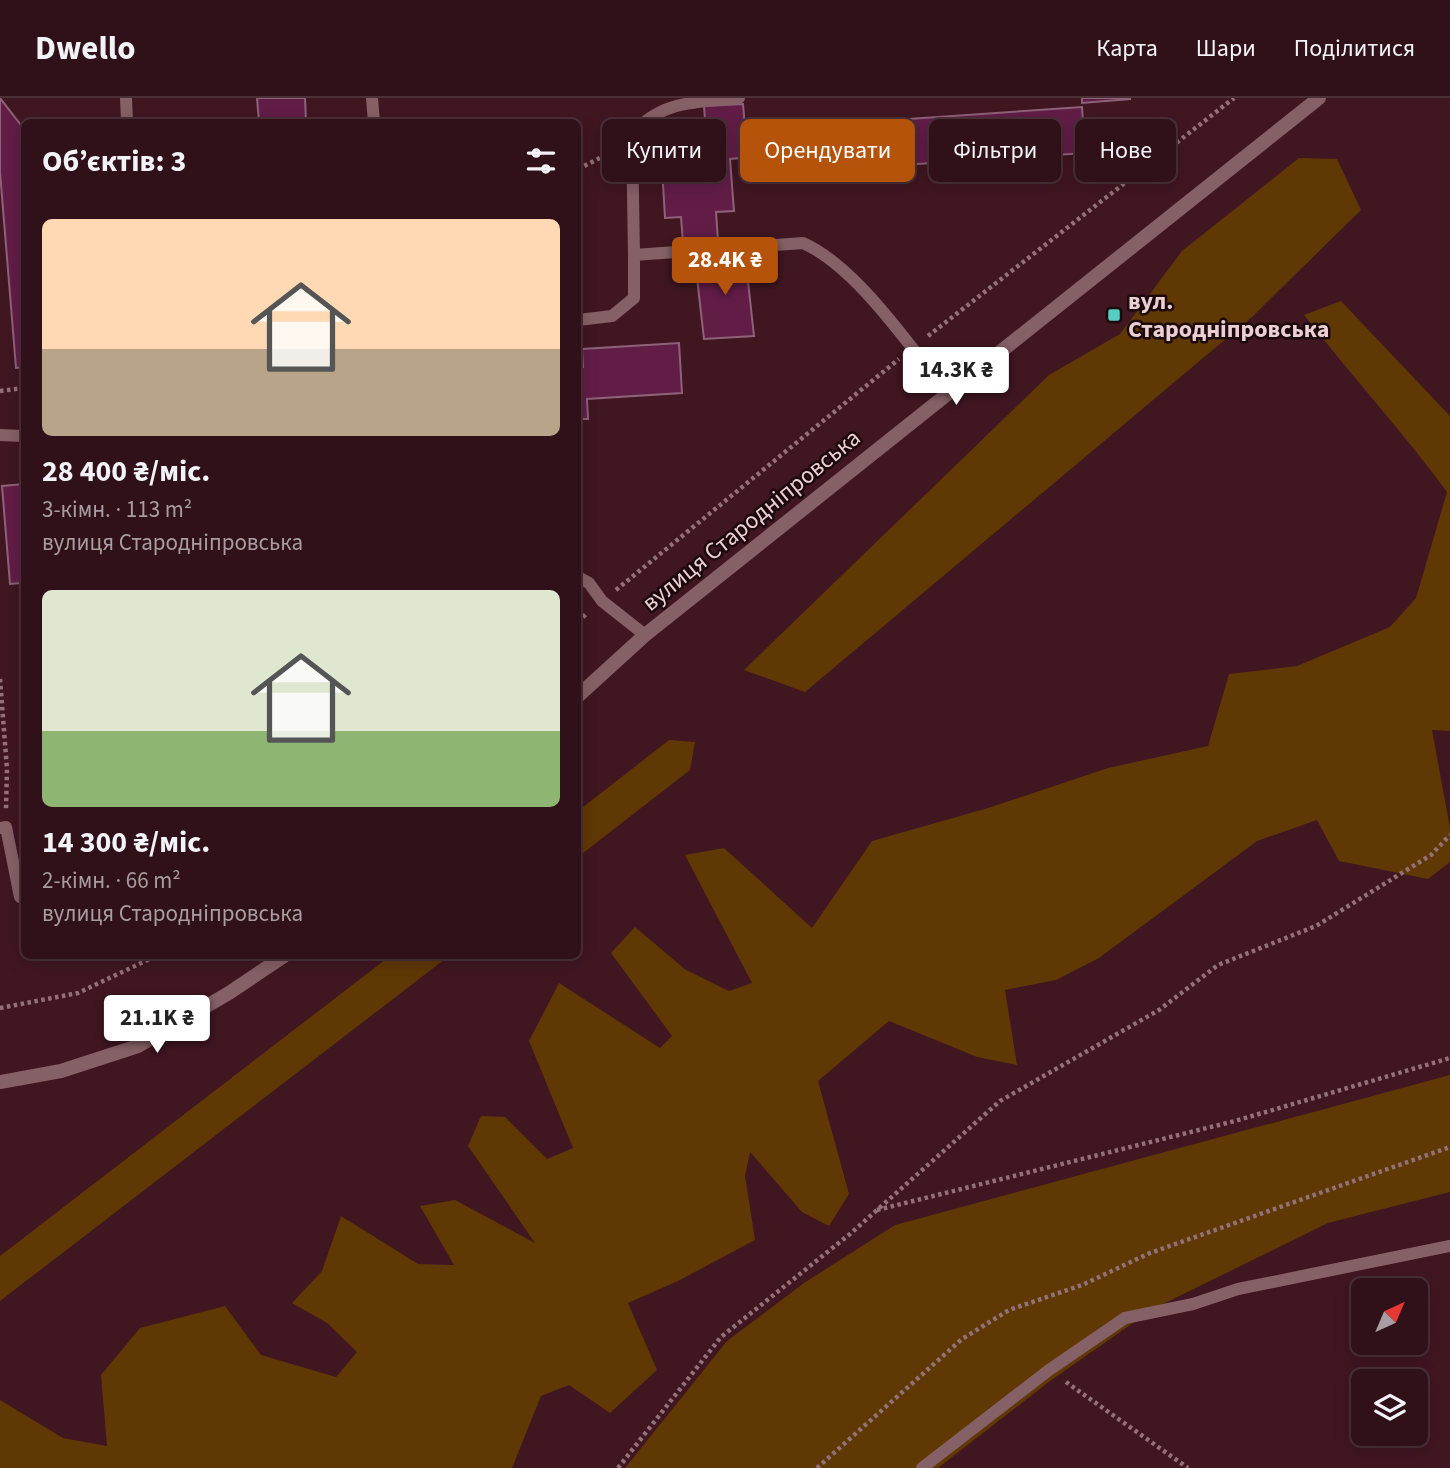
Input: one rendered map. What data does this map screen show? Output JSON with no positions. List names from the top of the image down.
{
  "streets": {
    "street": ["вулиця Стародніпровська"]
  },
  "places": {
    "transit": ["вул. Стародніпровська"]
  },
  "north": "top right",
  "page": {
    "header": "Dwello",
    "nav": ["Карта", "Шари", "Поділитися"],
    "chip": [
      "Купити",
      "Орендувати",
      "Фільтри",
      "Нове"
    ],
    "heading": "Об’єктів: 3",
    "list": [
      {
        "name": "28 400 ₴/міс.",
        "note": "3-кімн. · 113 m² · вулиця Стародніпровська"
      },
      {
        "name": "14 300 ₴/міс.",
        "note": "2-кімн. · 66 m² · вулиця Стародніпровська"
      }
    ],
    "price": ["28.4K ₴", "14.3K ₴", "21.1K ₴"]
  }
}
